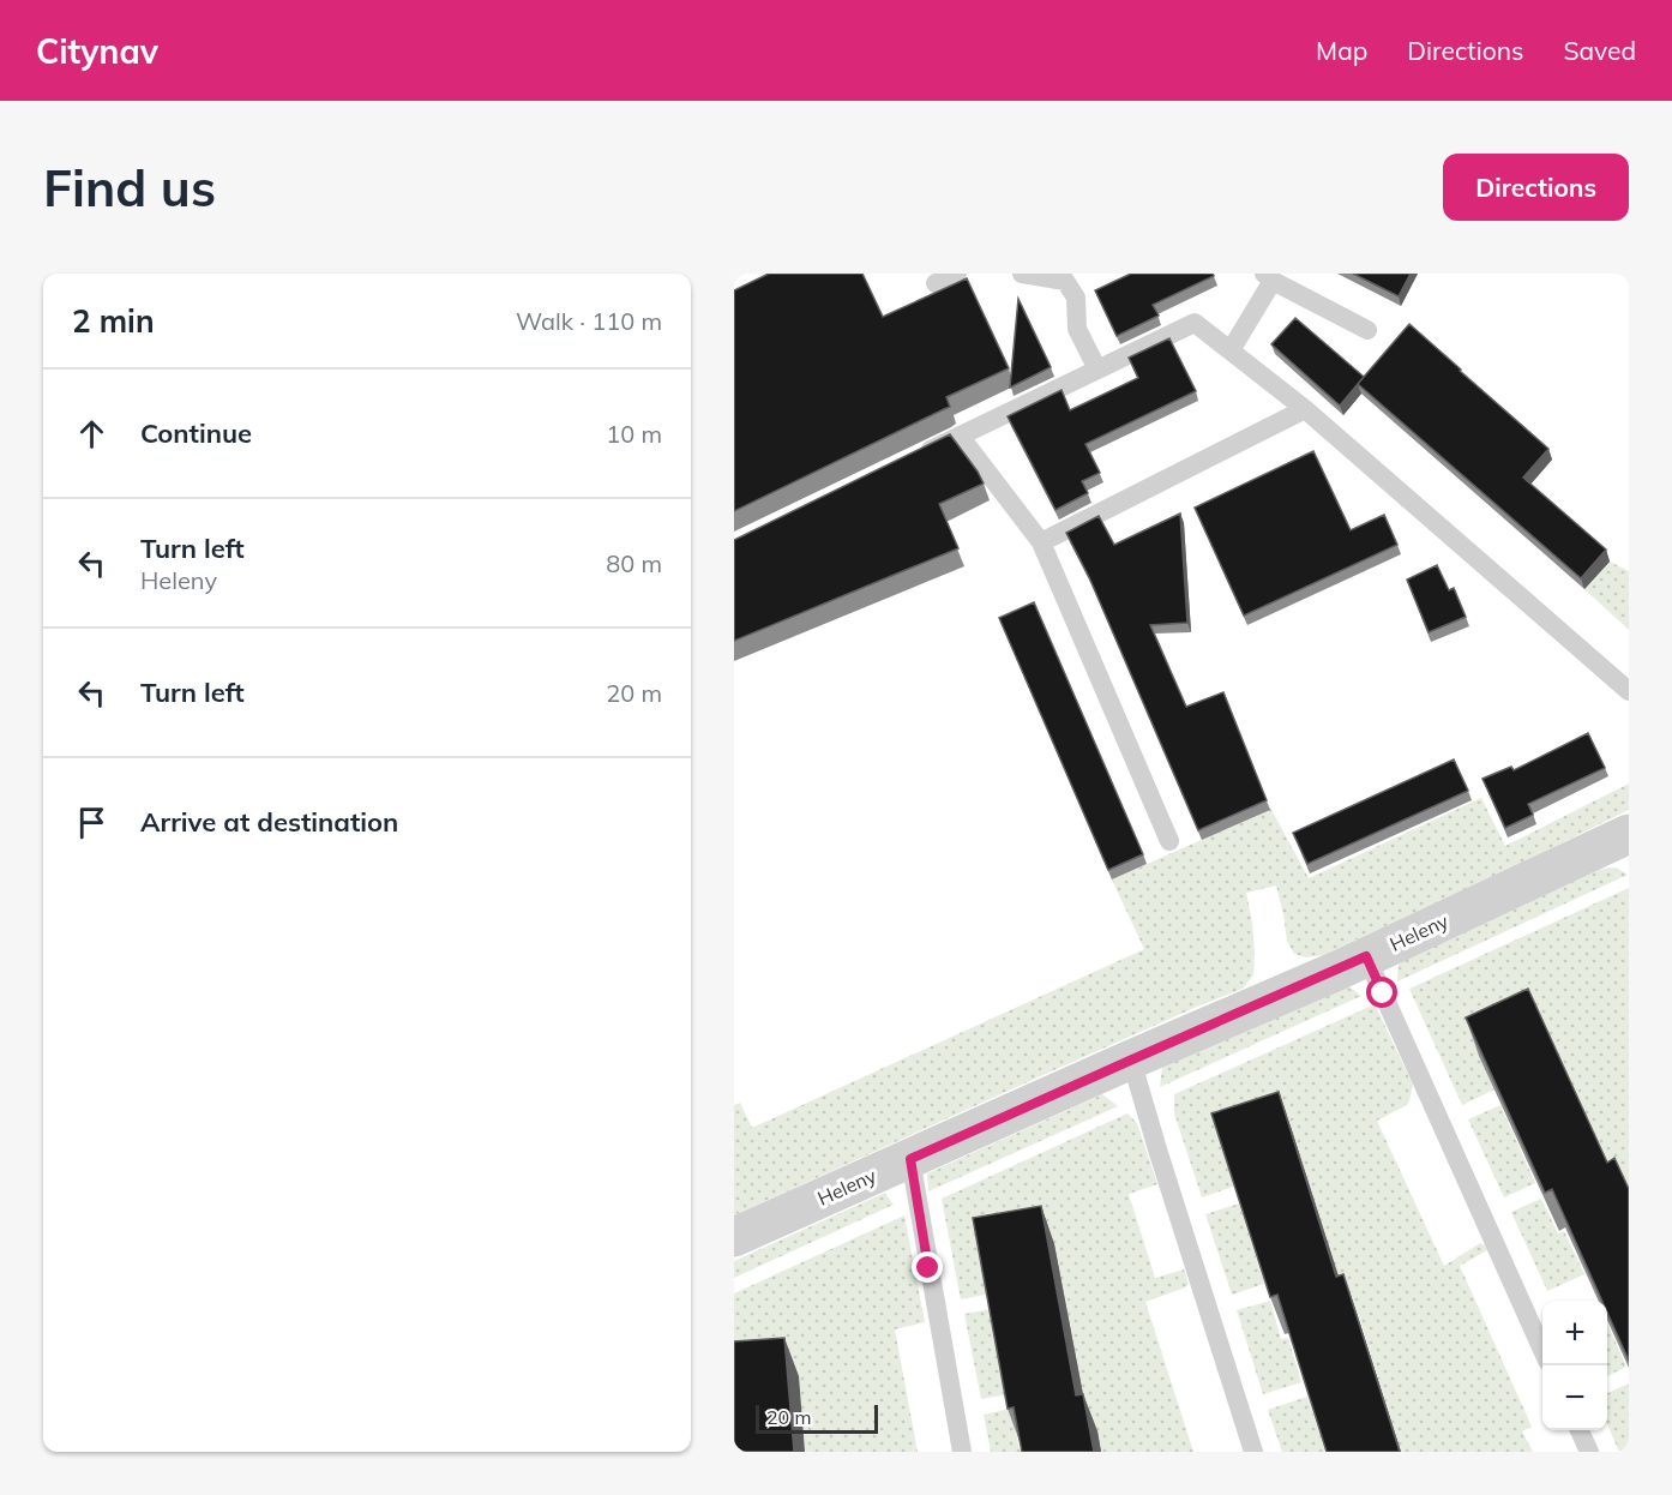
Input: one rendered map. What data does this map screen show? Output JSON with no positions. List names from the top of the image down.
{
  "streets": {
    "street": ["Heleny"]
  },
  "scale_bar": "20 m",
  "page": {
    "header": "Citynav",
    "nav": ["Map", "Directions", "Saved"],
    "buttons": "Directions",
    "title": "Find us",
    "heading": ["2 min", "Walk · 110 m"],
    "list": [
      ["Continue", "10 m"],
      ["Turn left", "Heleny", "80 m"],
      ["Turn left", "20 m"],
      "Arrive at destination"
    ],
    "map_buttons": ["+", "−"],
    "scale": "20 m"
  }
}
